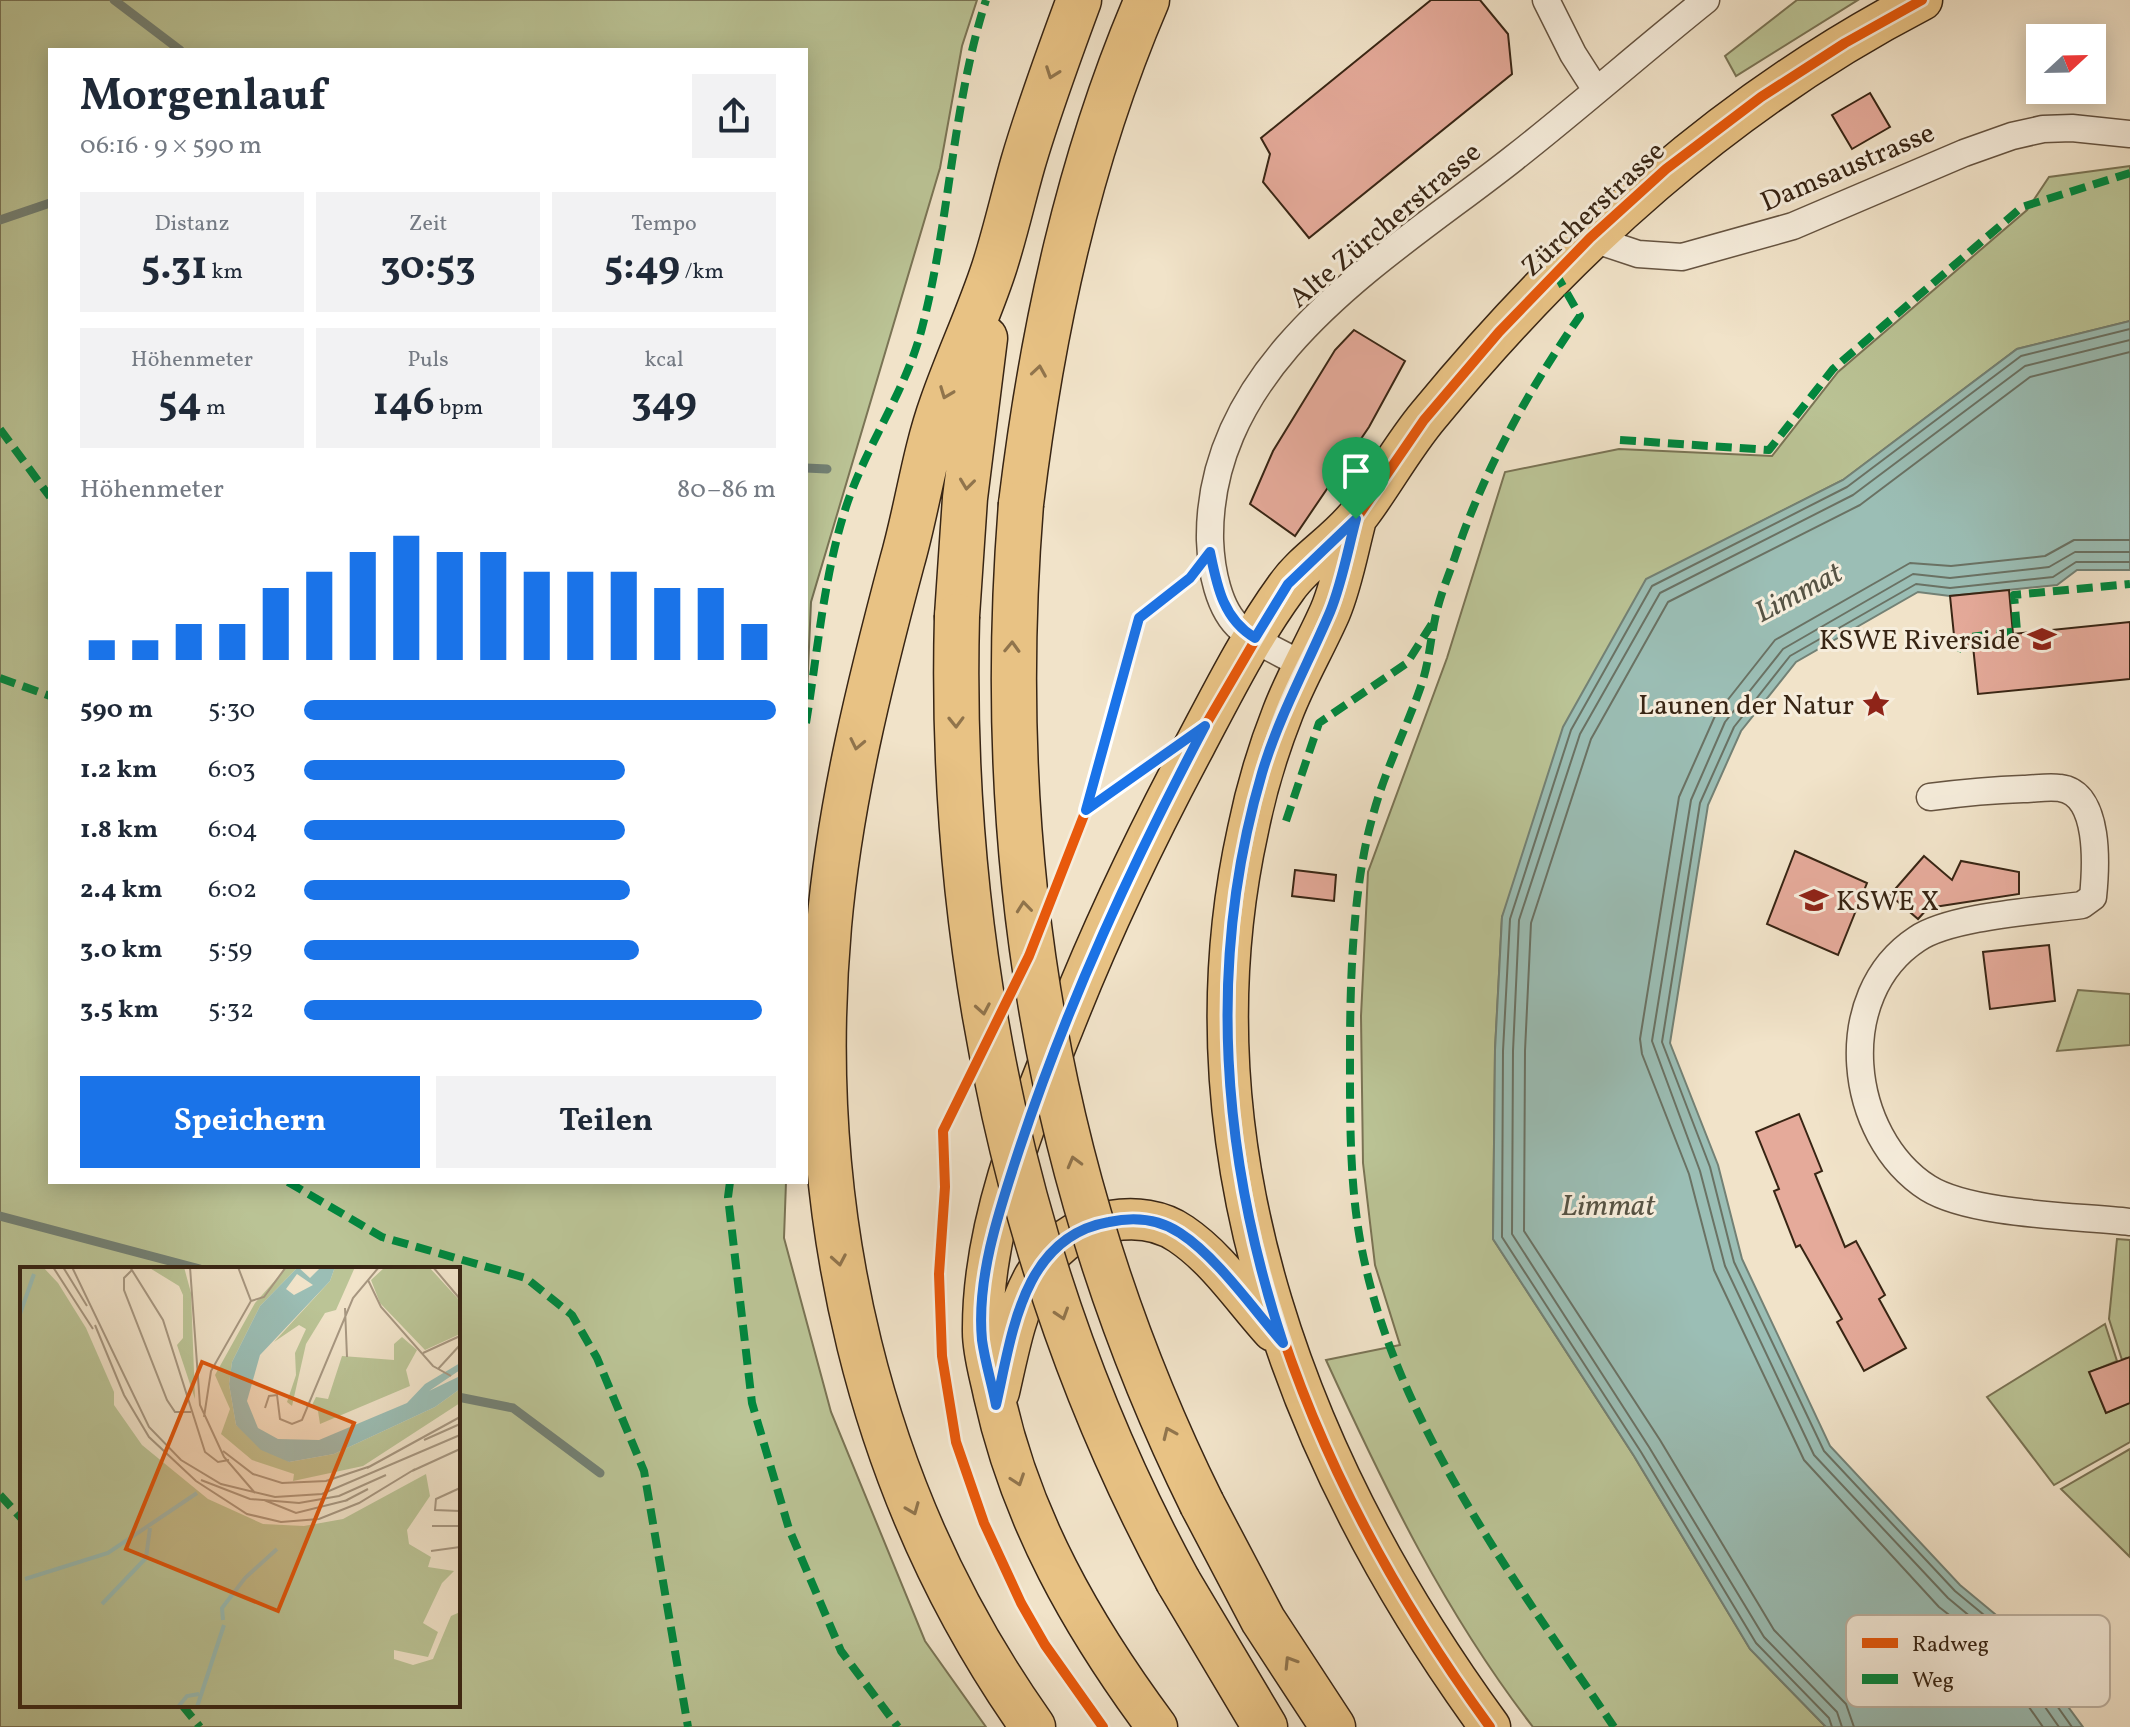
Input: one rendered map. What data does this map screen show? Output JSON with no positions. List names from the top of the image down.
{
  "streets": {
    "main road": ["Zürcherstrasse"],
    "street": ["Damsaustrasse", "Alte Zürcherstrasse"]
  },
  "crossings": [
    ["Damsaustrasse", "Zürcherstrasse"]
  ],
  "water": ["Limmat"],
  "places": {
    "school or university": ["KSWE Riverside", "KSWE X"],
    "place": ["Launen der Natur"]
  },
  "legend": ["Radweg", "Weg"],
  "north": "right",
  "page": {
    "heading": ["Morgenlauf", "06:16 · 9 × 590 m"],
    "stats": [
      ["Distanz", "5.31 km"],
      ["Zeit", "30:53"],
      ["Tempo", "5:49 /km"],
      ["Höhenmeter", "54 m"],
      ["Puls", "146 bpm"],
      ["kcal", "349"]
    ],
    "chart": ["Höhenmeter", "80–86 m"],
    "list": [
      {
        "name": "590 m",
        "note": "5:30"
      },
      {
        "name": "1.2 km",
        "note": "6:03"
      },
      {
        "name": "1.8 km",
        "note": "6:04"
      },
      {
        "name": "2.4 km",
        "note": "6:02"
      },
      {
        "name": "3.0 km",
        "note": "5:59"
      },
      {
        "name": "3.5 km",
        "note": "5:32"
      }
    ],
    "buttons": ["Speichern", "Teilen"]
  }
}
